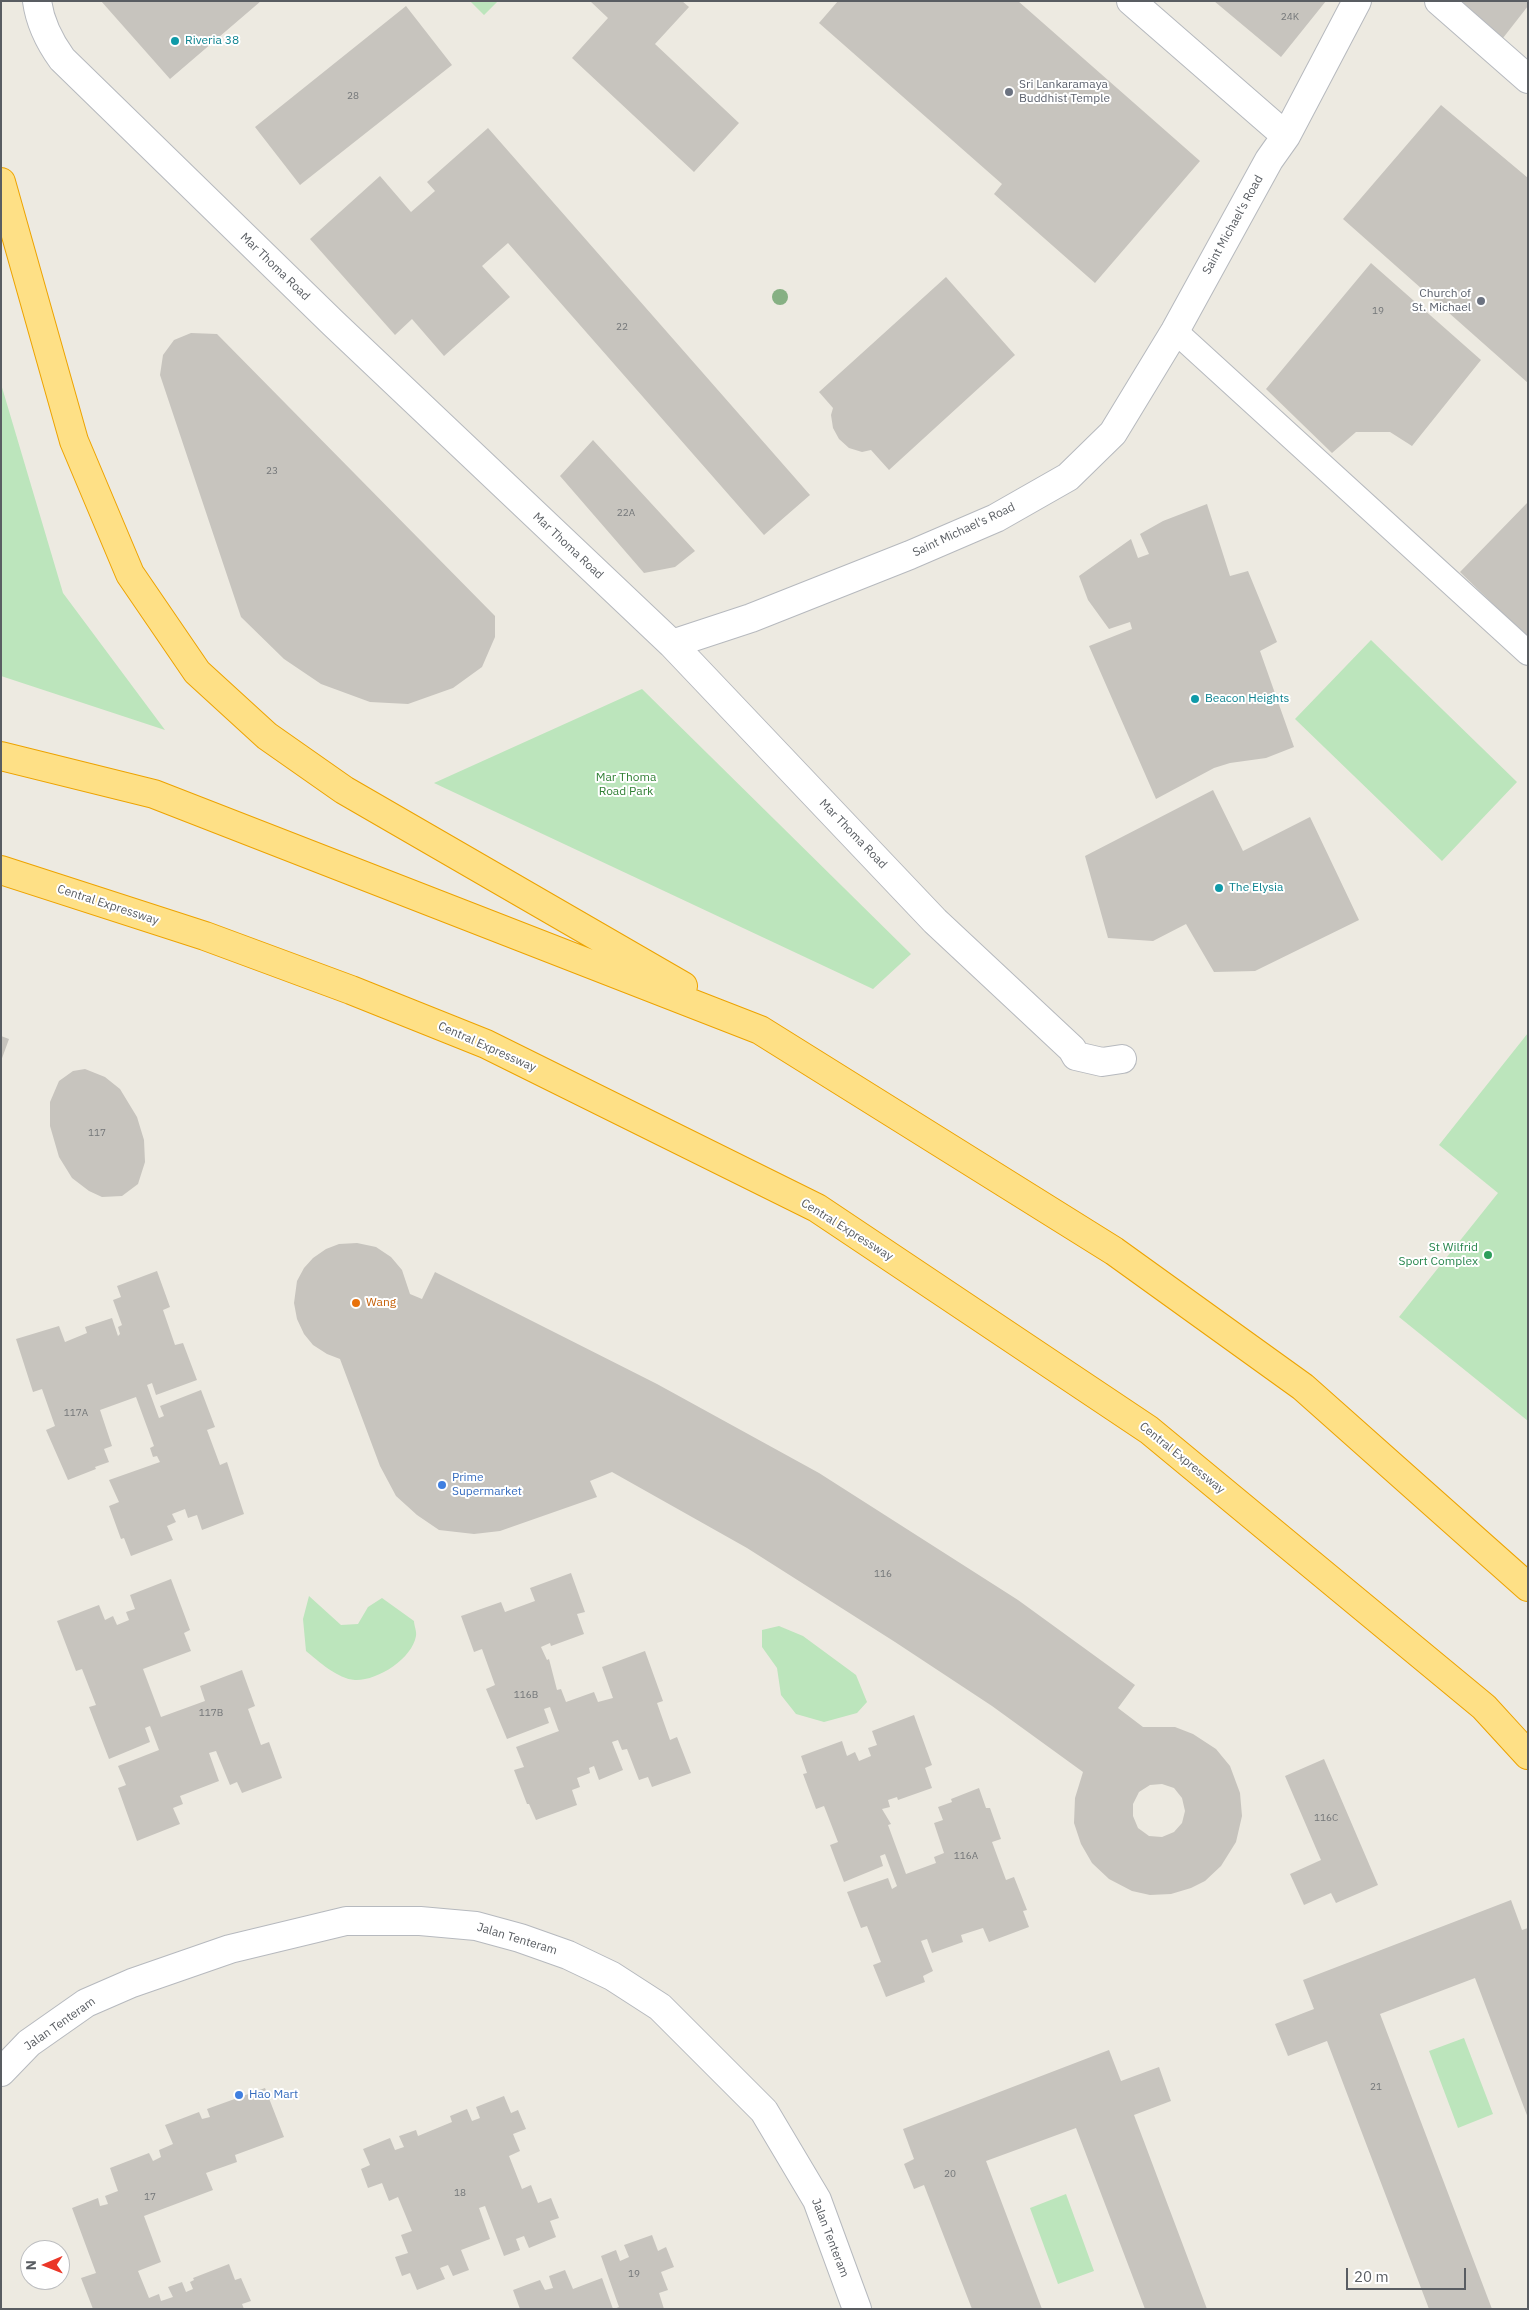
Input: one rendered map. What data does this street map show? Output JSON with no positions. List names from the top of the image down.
{
  "streets": {
    "highway": ["Central Expressway"],
    "street": ["Saint Michael's Road", "Mar Thoma Road", "Jalan Tenteram"]
  },
  "crossings": [
    ["Saint Michael's Road", "Mar Thoma Road"]
  ],
  "parks": ["Mar Thoma Road Park"],
  "places": [
    "Riveria 38",
    "Sri Lankaramaya Buddhist Temple",
    "Church of St. Michael",
    "Beacon Heights",
    "The Elysia",
    "St Wilfrid Sport Complex",
    "Wang",
    "Prime Supermarket",
    "Hao Mart"
  ],
  "house_numbers": [
    "24K",
    "28",
    "19",
    "22",
    "23",
    "22A",
    "117",
    "117A",
    "116",
    "116B",
    "117B",
    "116C",
    "116A",
    "21",
    "20",
    "18",
    "17",
    "19"
  ],
  "scale_bar": "20 m",
  "north": "left"
}
